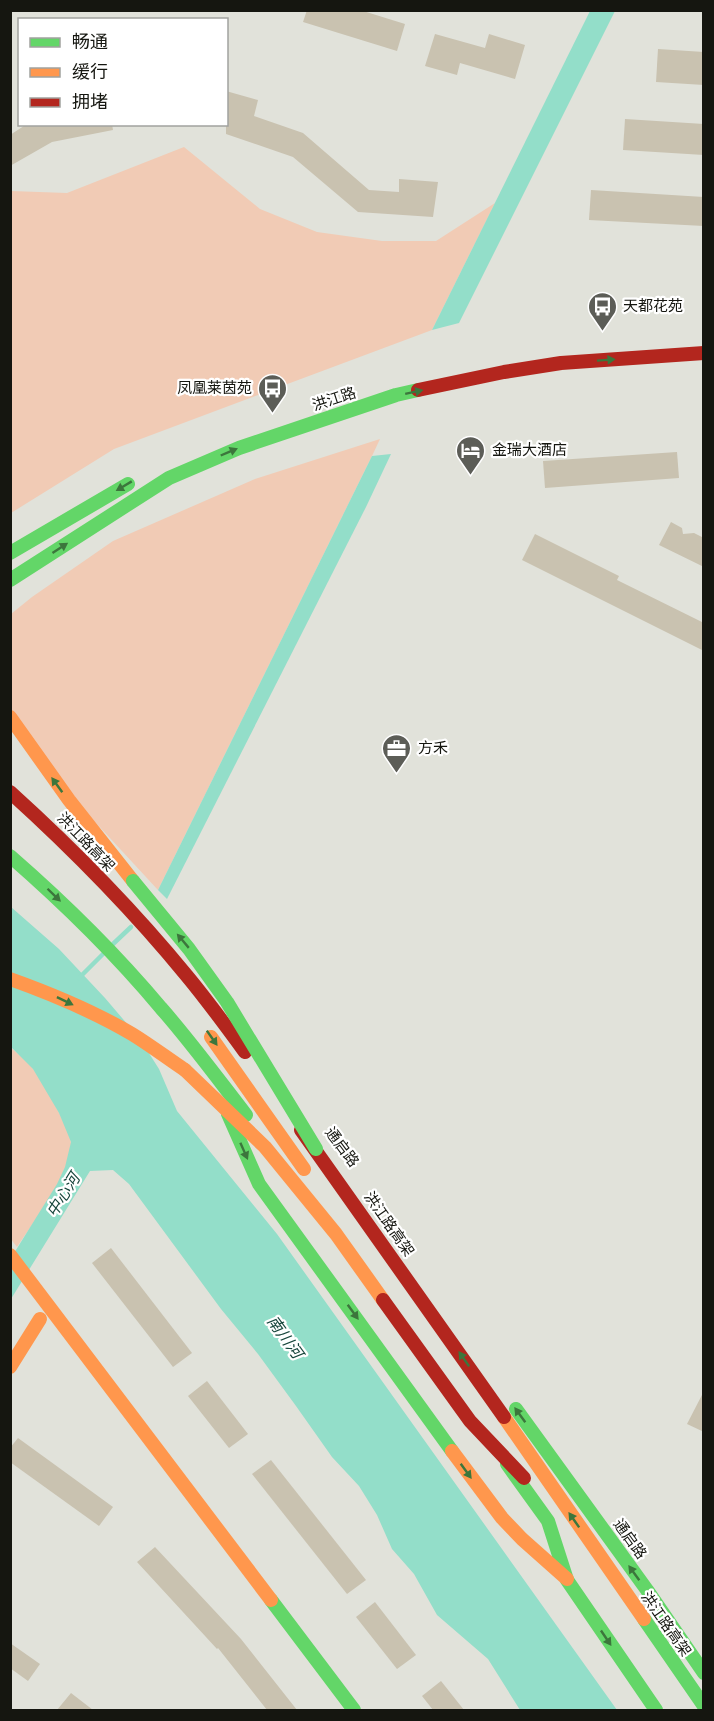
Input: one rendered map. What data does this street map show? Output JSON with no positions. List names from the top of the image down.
{
  "streets": {
    "main road": ["洪江路", "洪江路高架", "通启路"]
  },
  "one_way": ["洪江路"],
  "water": ["中心河", "南川河"],
  "places": {
    "bus stop": ["天都花苑", "凤凰莱茵苑"],
    "hotel": ["金瑞大酒店"],
    "office": ["方禾"]
  },
  "legend": ["畅通", "缓行", "拥堵"]
}
